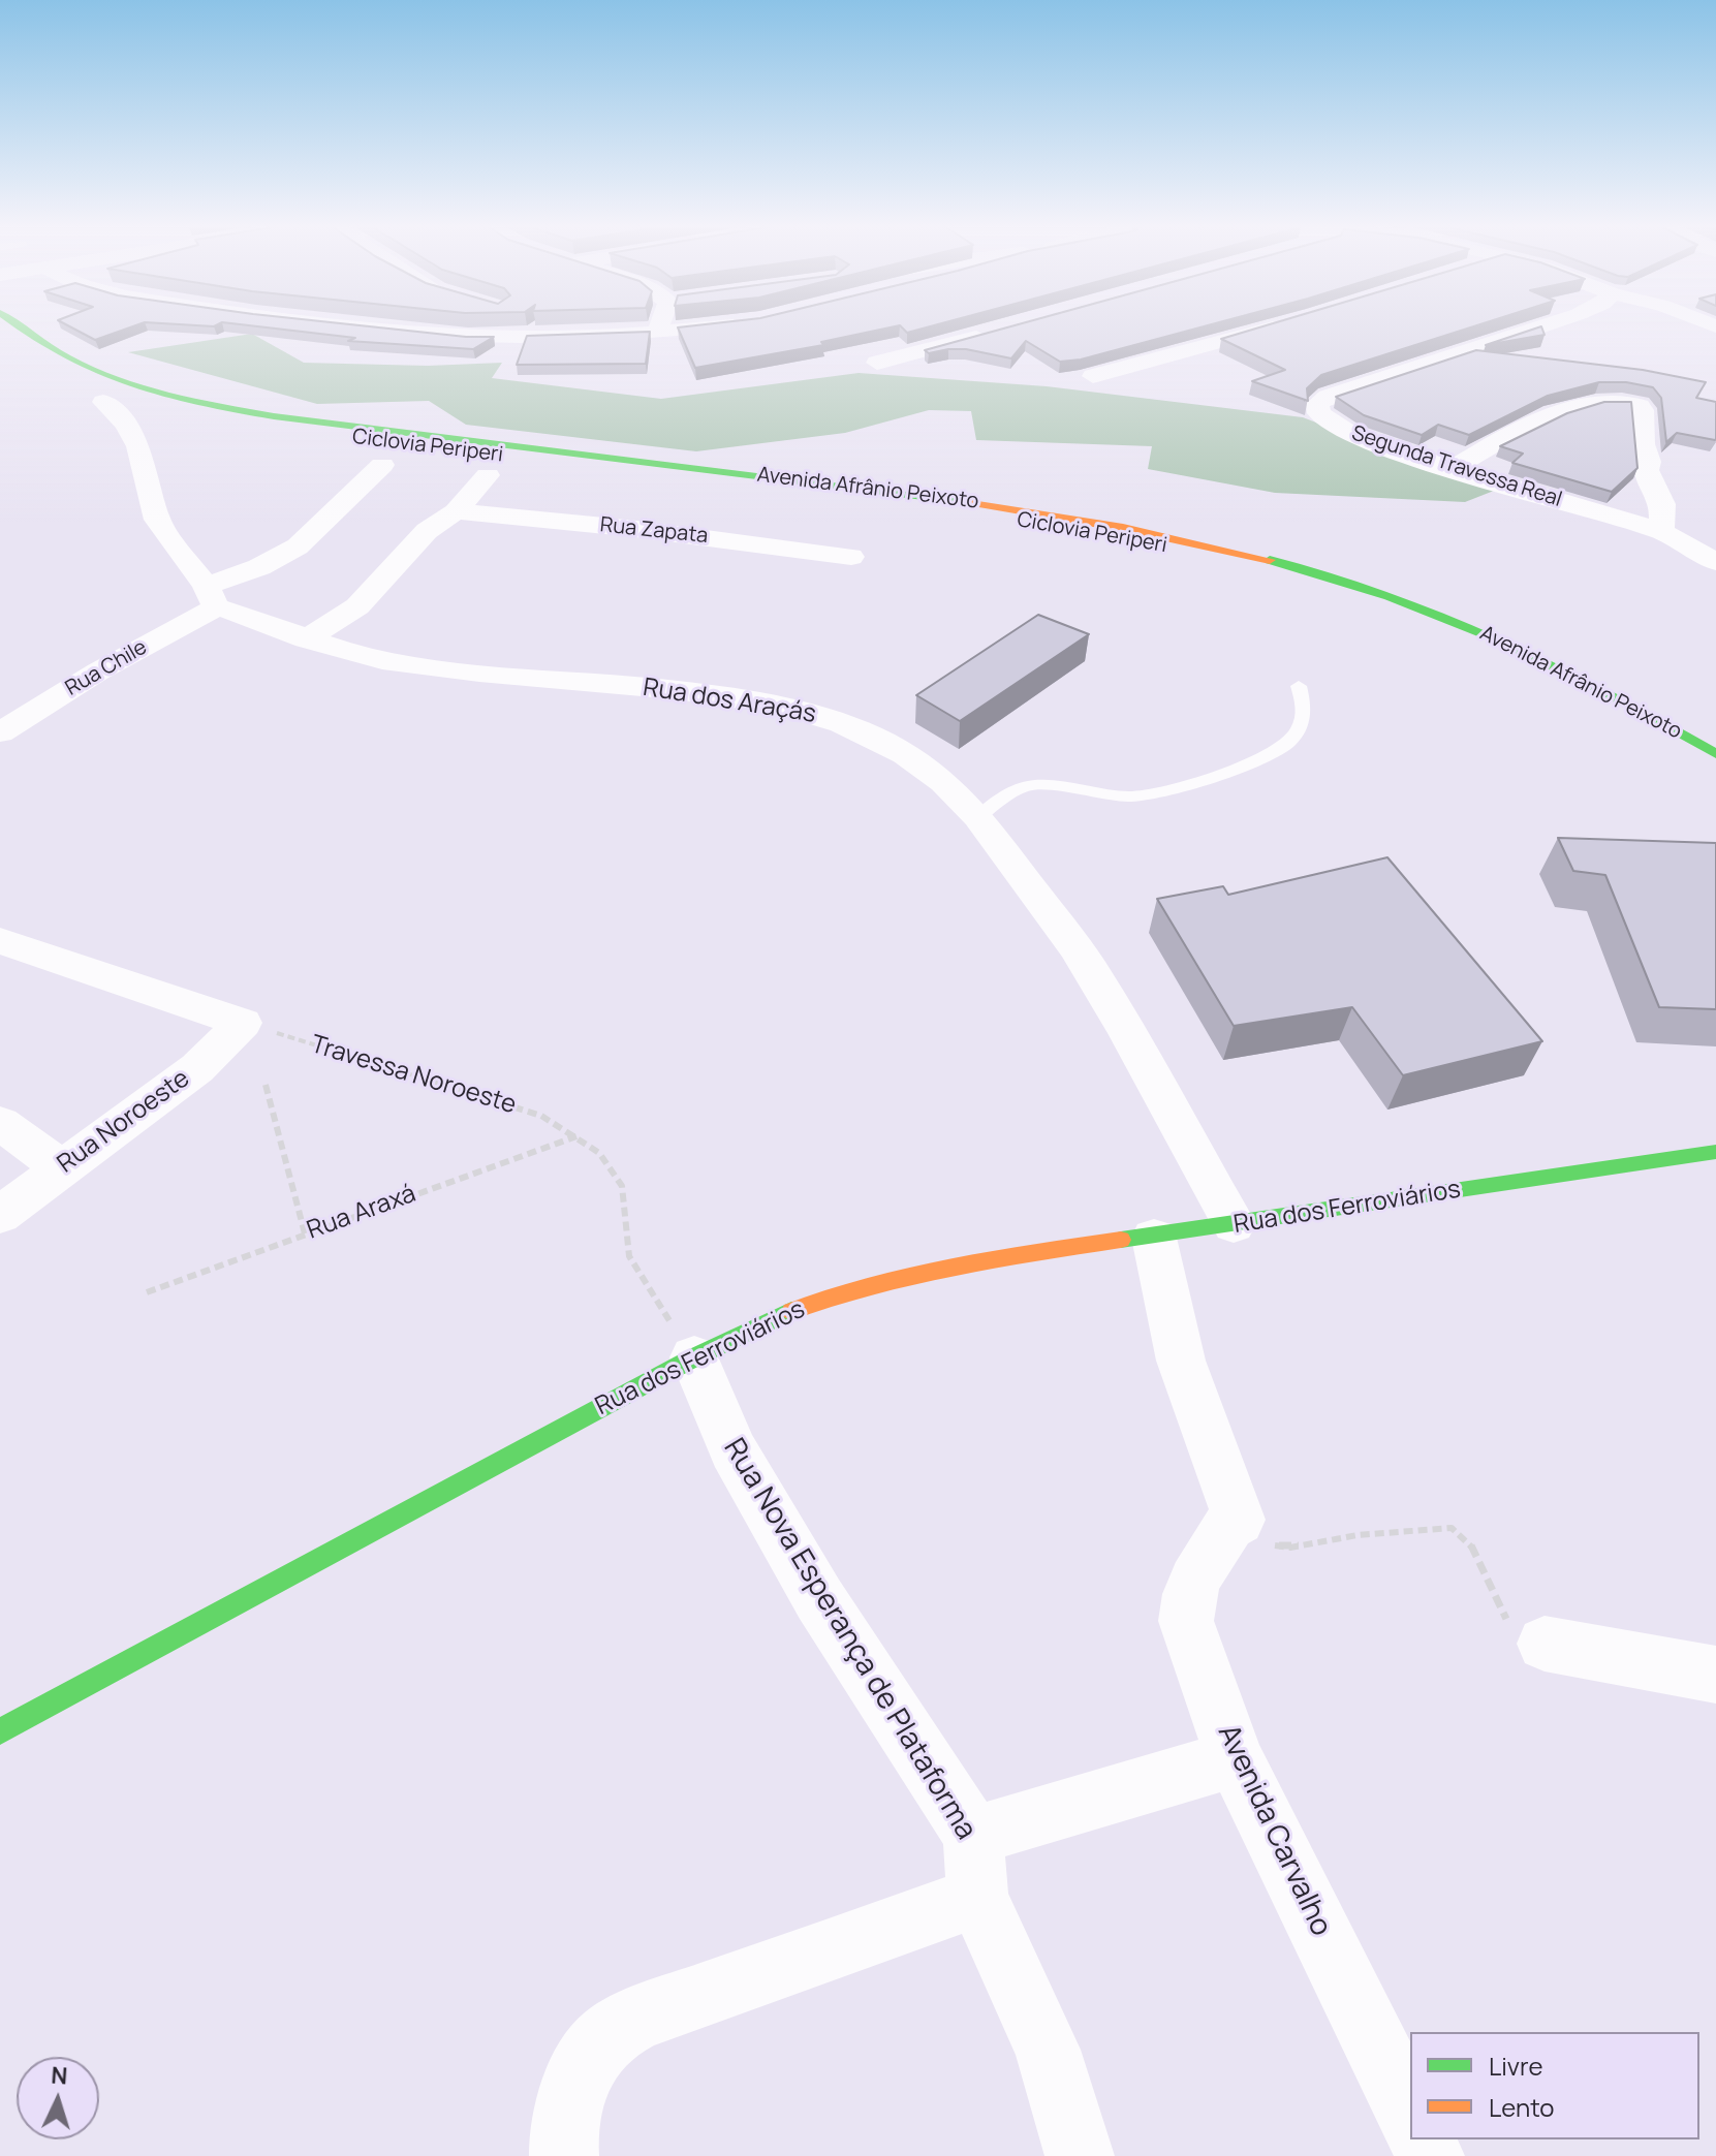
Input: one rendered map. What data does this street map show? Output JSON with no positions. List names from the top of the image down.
{
  "streets": {
    "main road": ["Avenida Afrânio Peixoto", "Rua dos Ferroviários"],
    "street": [
      "Segunda Travessa Real",
      "Rua Zapata",
      "Rua Chile",
      "Rua dos Araçás",
      "Rua Noroeste",
      "Rua Nova Esperança de Plataforma",
      "Avenida Carvalho"
    ],
    "path": ["Travessa Noroeste", "Rua Araxá"]
  },
  "crossings": [
    ["Rua Chile", "Rua dos Araçás"],
    ["Rua dos Araçás", "Rua dos Ferroviários"],
    ["Travessa Noroeste", "Rua Noroeste"],
    ["Travessa Noroeste", "Rua dos Ferroviários"],
    ["Travessa Noroeste", "Rua Araxá"],
    ["Travessa Noroeste", "Rua Nova Esperança de Plataforma"],
    ["Rua dos Ferroviários", "Rua Nova Esperança de Plataforma"]
  ],
  "legend": ["Livre", "Lento"],
  "north": "top"
}
